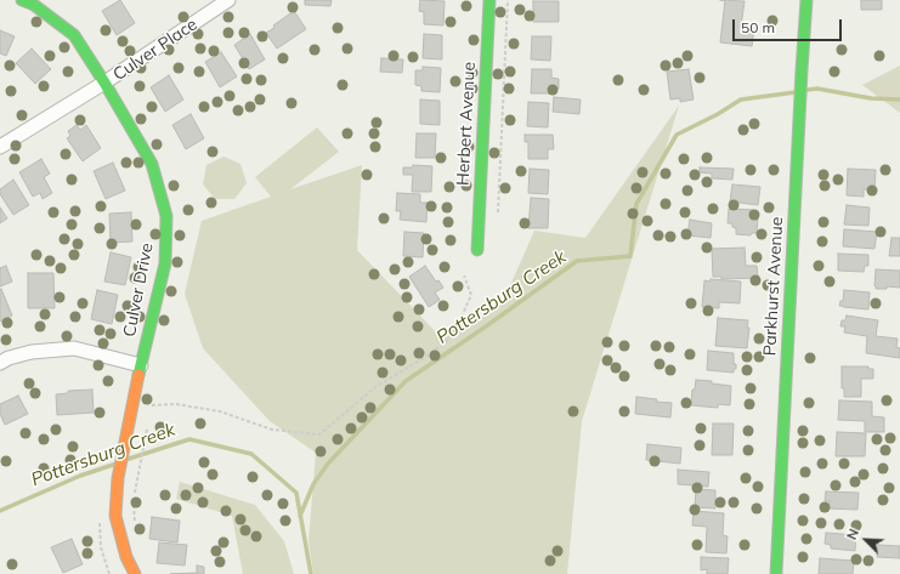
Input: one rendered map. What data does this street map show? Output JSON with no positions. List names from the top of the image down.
{
  "streets": {
    "street": [
      "Culver Place",
      "Herbert Avenue",
      "Parkhurst Avenue",
      "Culver Drive"
    ]
  },
  "crossings": [
    ["Culver Place", "Culver Drive"]
  ],
  "water": ["Pottersburg Creek"],
  "scale_bar": "50 m",
  "north": "top left"
}
